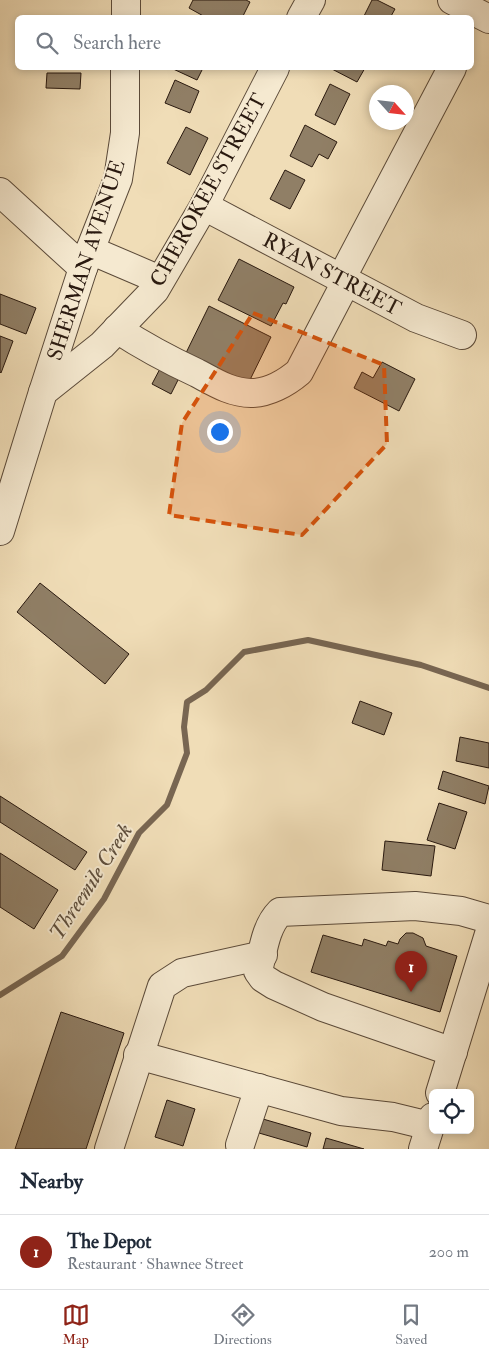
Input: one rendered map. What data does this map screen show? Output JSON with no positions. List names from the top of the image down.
{
  "streets": {
    "street": ["CHEROKEE STREET", "SHERMAN AVENUE", "RYAN STREET"]
  },
  "crossings": [
    ["CHEROKEE STREET", "SHERMAN AVENUE"],
    ["CHEROKEE STREET", "RYAN STREET"]
  ],
  "water": ["Threemile Creek"],
  "north": "bottom right",
  "page": {
    "search": "Search here",
    "pins": "1",
    "heading": "Nearby",
    "list": [
      {
        "mark": "1",
        "name": "The Depot",
        "note": "Restaurant · Shawnee Street",
        "value": "200 m"
      }
    ],
    "nav": ["Map", "Directions", "Saved"]
  }
}
